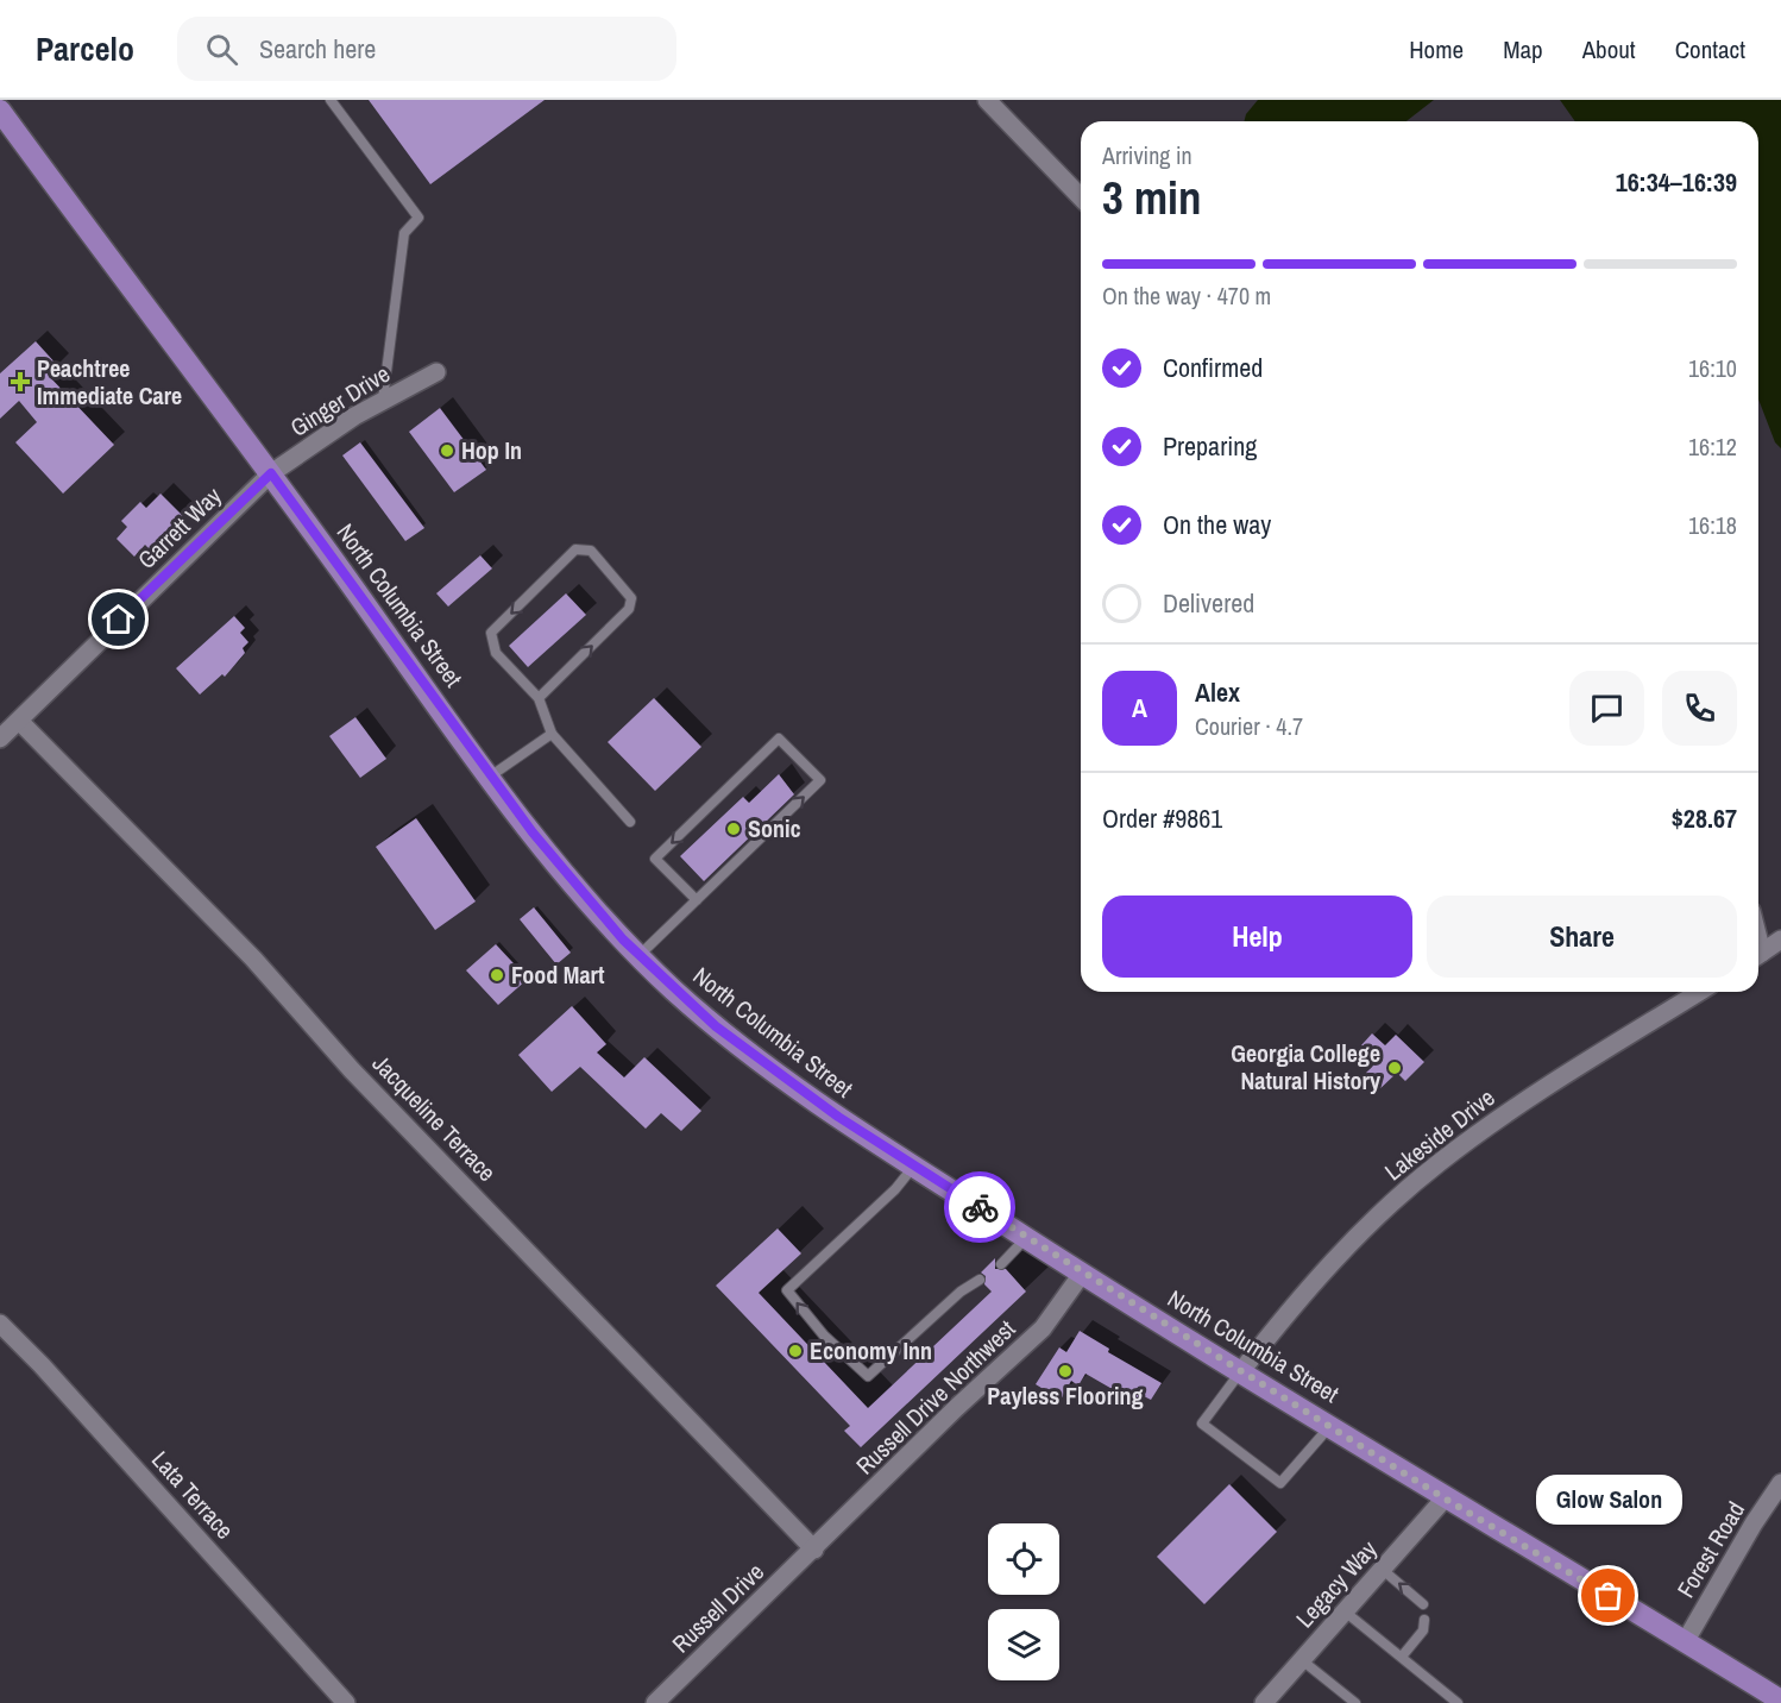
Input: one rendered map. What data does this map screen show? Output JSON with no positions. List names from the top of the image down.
{
  "streets": {
    "main road": ["North Columbia Street"],
    "street": [
      "Ginger Drive",
      "Garrett Way",
      "Jacqueline Terrace",
      "Lakeside Drive",
      "Russell Drive Northwest",
      "Lata Terrace",
      "Forest Road",
      "Legacy Way",
      "Russell Drive"
    ]
  },
  "crossings": [
    ["Ginger Drive", "Garrett Way"],
    ["Ginger Drive", "North Columbia Street"],
    ["Garrett Way", "North Columbia Street"],
    ["Garrett Way", "Jacqueline Terrace"],
    ["North Columbia Street", "Lakeside Drive"],
    ["North Columbia Street", "Russell Drive Northwest"],
    ["North Columbia Street", "Forest Road"],
    ["North Columbia Street", "Legacy Way"],
    ["Jacqueline Terrace", "Russell Drive Northwest"],
    ["Jacqueline Terrace", "Russell Drive"],
    ["Russell Drive Northwest", "Russell Drive"]
  ],
  "places": {
    "health": ["Peachtree Immediate Care"],
    "other": [
      "Hop In",
      "Sonic",
      "Food Mart",
      "Georgia College Natural History",
      "Economy Inn",
      "Payless Flooring",
      "Glow Salon"
    ]
  },
  "page": {
    "header": "Parcelo",
    "search": "Search here",
    "nav": [
      "Home",
      "Map",
      "About",
      "Contact"
    ],
    "heading": ["3 min", "Arriving in", "16:34–16:39"],
    "panel": [
      "Alex",
      "Courier · 4.7",
      "Order #9861",
      "$28.67"
    ],
    "bar": "On the way · 470 m",
    "list": [
      ["Confirmed", "16:10"],
      ["Preparing", "16:12"],
      ["On the way", "16:18"],
      "Delivered"
    ],
    "round": "A",
    "buttons": ["Help", "Share"],
    "bubble": "Glow Salon"
  }
}
